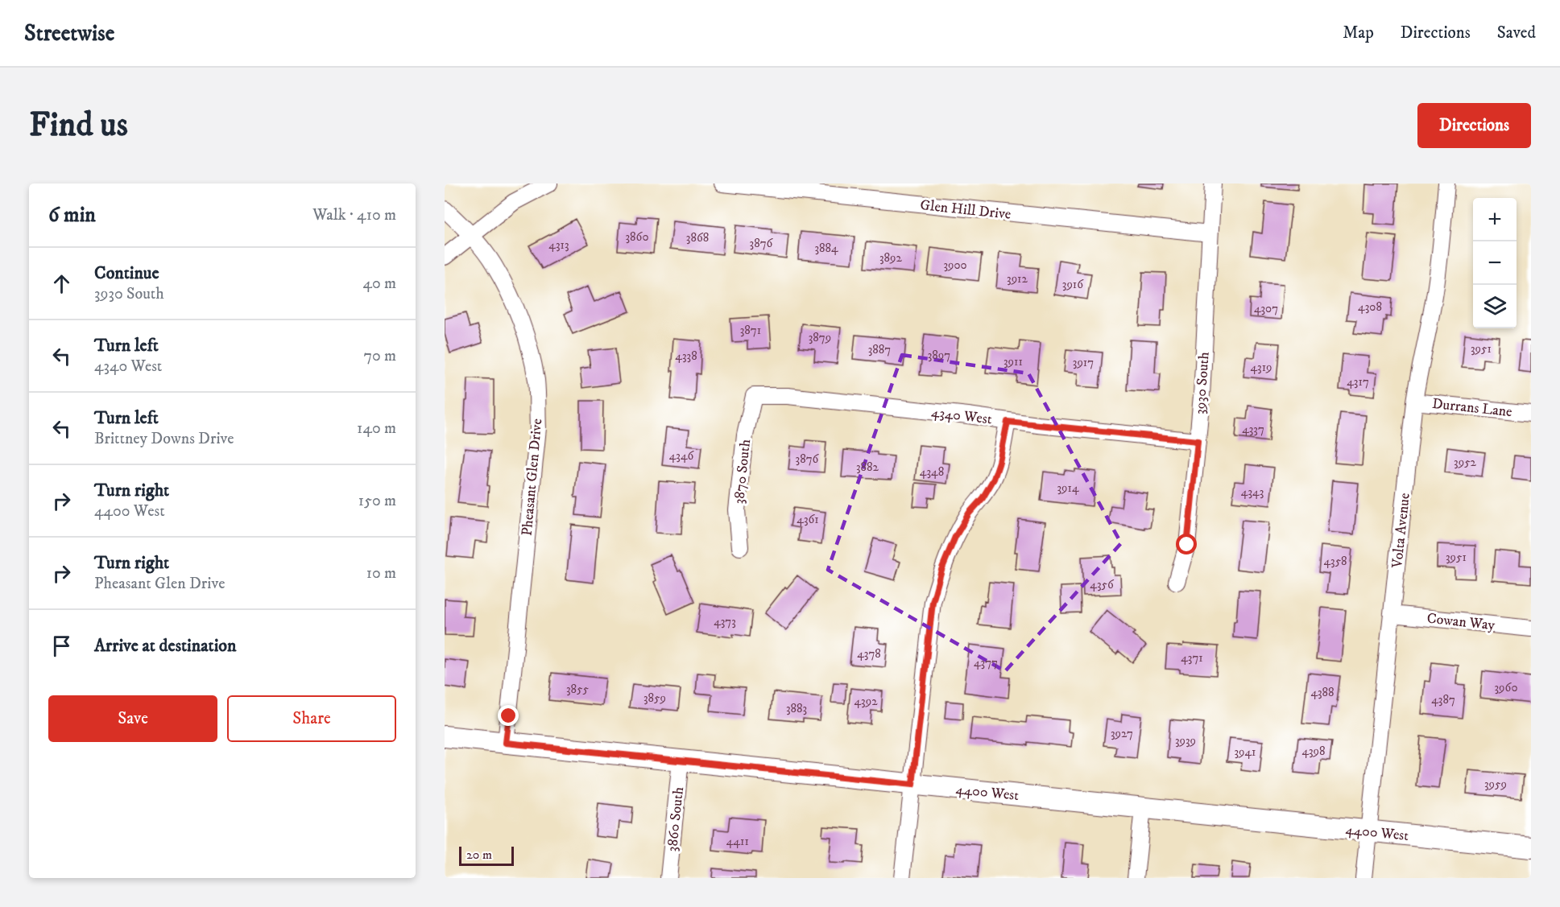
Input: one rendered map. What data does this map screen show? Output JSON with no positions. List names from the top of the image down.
{
  "streets": {
    "street": [
      "Glen Hill Drive",
      "3930 South",
      "Durrans Lane",
      "4340 West",
      "3870 South",
      "Pheasant Glen Drive",
      "Volta Avenue",
      "Cowan Way",
      "4400 West",
      "3860 South"
    ]
  },
  "crossings": [
    ["Glen Hill Drive", "3930 South"],
    ["3930 South", "4340 West"],
    ["Durrans Lane", "Volta Avenue"],
    ["4340 West", "3870 South"],
    ["Pheasant Glen Drive", "4400 West"],
    ["Volta Avenue", "Cowan Way"],
    ["Volta Avenue", "4400 West"],
    ["4400 West", "3860 South"]
  ],
  "house_numbers": [
    "3860",
    "3868",
    "3876",
    "4313",
    "3884",
    "3892",
    "3900",
    "3912",
    "3916",
    "4308",
    "4307",
    "3871",
    "3879",
    "3951",
    "3887",
    "3897",
    "4338",
    "3911",
    "3917",
    "4319",
    "4317",
    "4337",
    "4346",
    "3876",
    "3952",
    "3882",
    "4348",
    "3914",
    "4343",
    "4361",
    "3951",
    "4358",
    "4356",
    "4373",
    "4378",
    "4371",
    "4377",
    "3960",
    "3855",
    "4388",
    "3859",
    "4387",
    "4392",
    "3883",
    "3927",
    "3939",
    "4398",
    "3941",
    "3959",
    "4411"
  ],
  "scale_bar": "20 m",
  "page": {
    "header": "Streetwise",
    "nav": ["Map", "Directions", "Saved"],
    "buttons": [
      "Directions",
      ["Save", "Share"]
    ],
    "title": "Find us",
    "heading": ["6 min", "Walk · 410 m"],
    "map_buttons": ["+", "−"],
    "list": [
      ["Continue", "3930 South", "40 m"],
      ["Turn left", "4340 West", "70 m"],
      ["Turn left", "Brittney Downs Drive", "140 m"],
      ["Turn right", "4400 West", "150 m"],
      ["Turn right", "Pheasant Glen Drive", "10 m"],
      "Arrive at destination"
    ],
    "scale": "20 m"
  }
}
